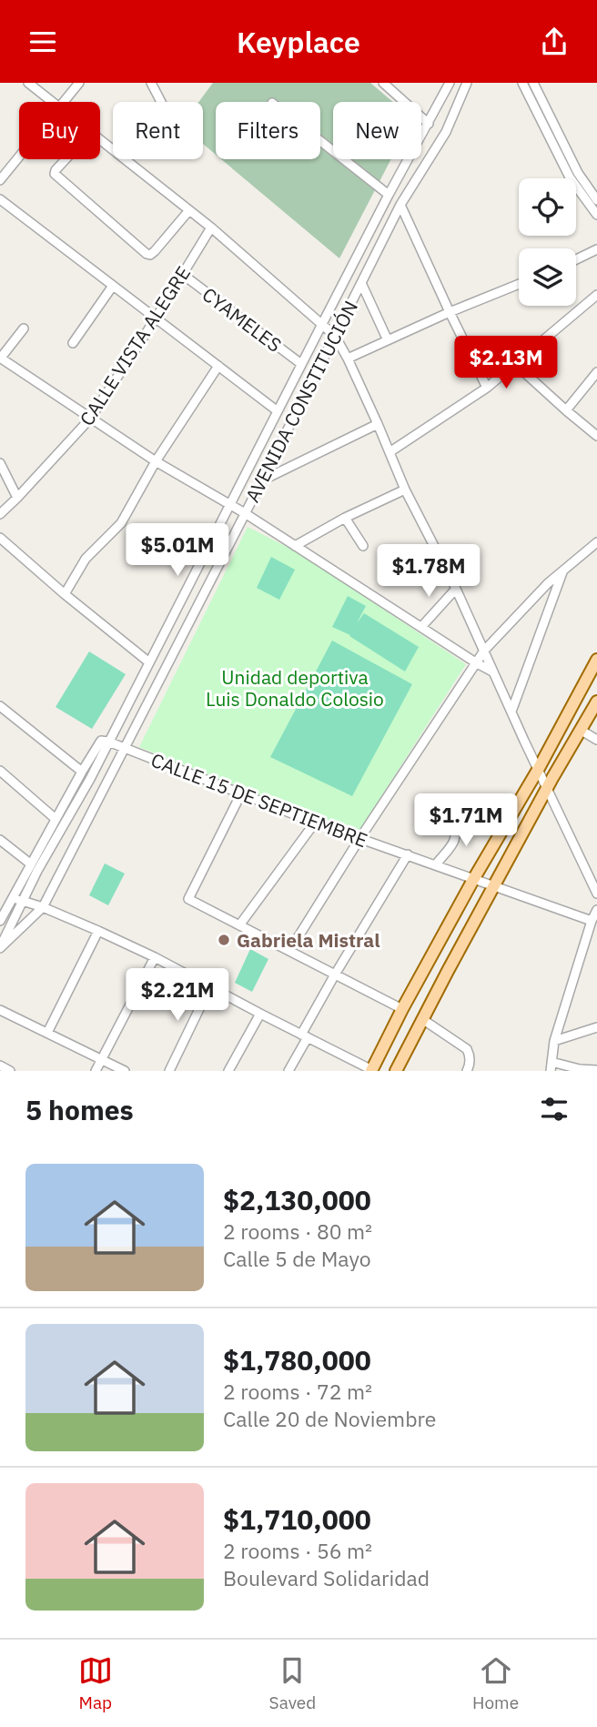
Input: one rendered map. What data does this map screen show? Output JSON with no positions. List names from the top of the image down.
{
  "streets": {
    "street": [
      "CYAMELES",
      "CALLE VISTA ALEGRE",
      "AVENIDA CONSTITUCIÓN",
      "CALLE 15 DE SEPTIEMBRE"
    ]
  },
  "crossings": [
    ["CYAMELES", "CALLE VISTA ALEGRE"],
    ["CYAMELES", "AVENIDA CONSTITUCIÓN"],
    ["AVENIDA CONSTITUCIÓN", "CALLE 15 DE SEPTIEMBRE"]
  ],
  "parks": ["Unidad deportiva Luis Donaldo Colosio"],
  "places": ["Gabriela Mistral"],
  "page": {
    "header": "Keyplace",
    "chip": [
      "Buy",
      "Rent",
      "Filters",
      "New"
    ],
    "price": [
      "$2.13M",
      "$5.01M",
      "$1.78M",
      "$1.71M",
      "$2.21M"
    ],
    "heading": "5 homes",
    "list": [
      {
        "name": "$2,130,000",
        "note": "2 rooms · 80 m² · Calle 5 de Mayo"
      },
      {
        "name": "$1,780,000",
        "note": "2 rooms · 72 m² · Calle 20 de Noviembre"
      },
      {
        "name": "$1,710,000",
        "note": "2 rooms · 56 m² · Boulevard Solidaridad"
      }
    ],
    "tabs": ["Map", "Saved", "Home"]
  }
}
